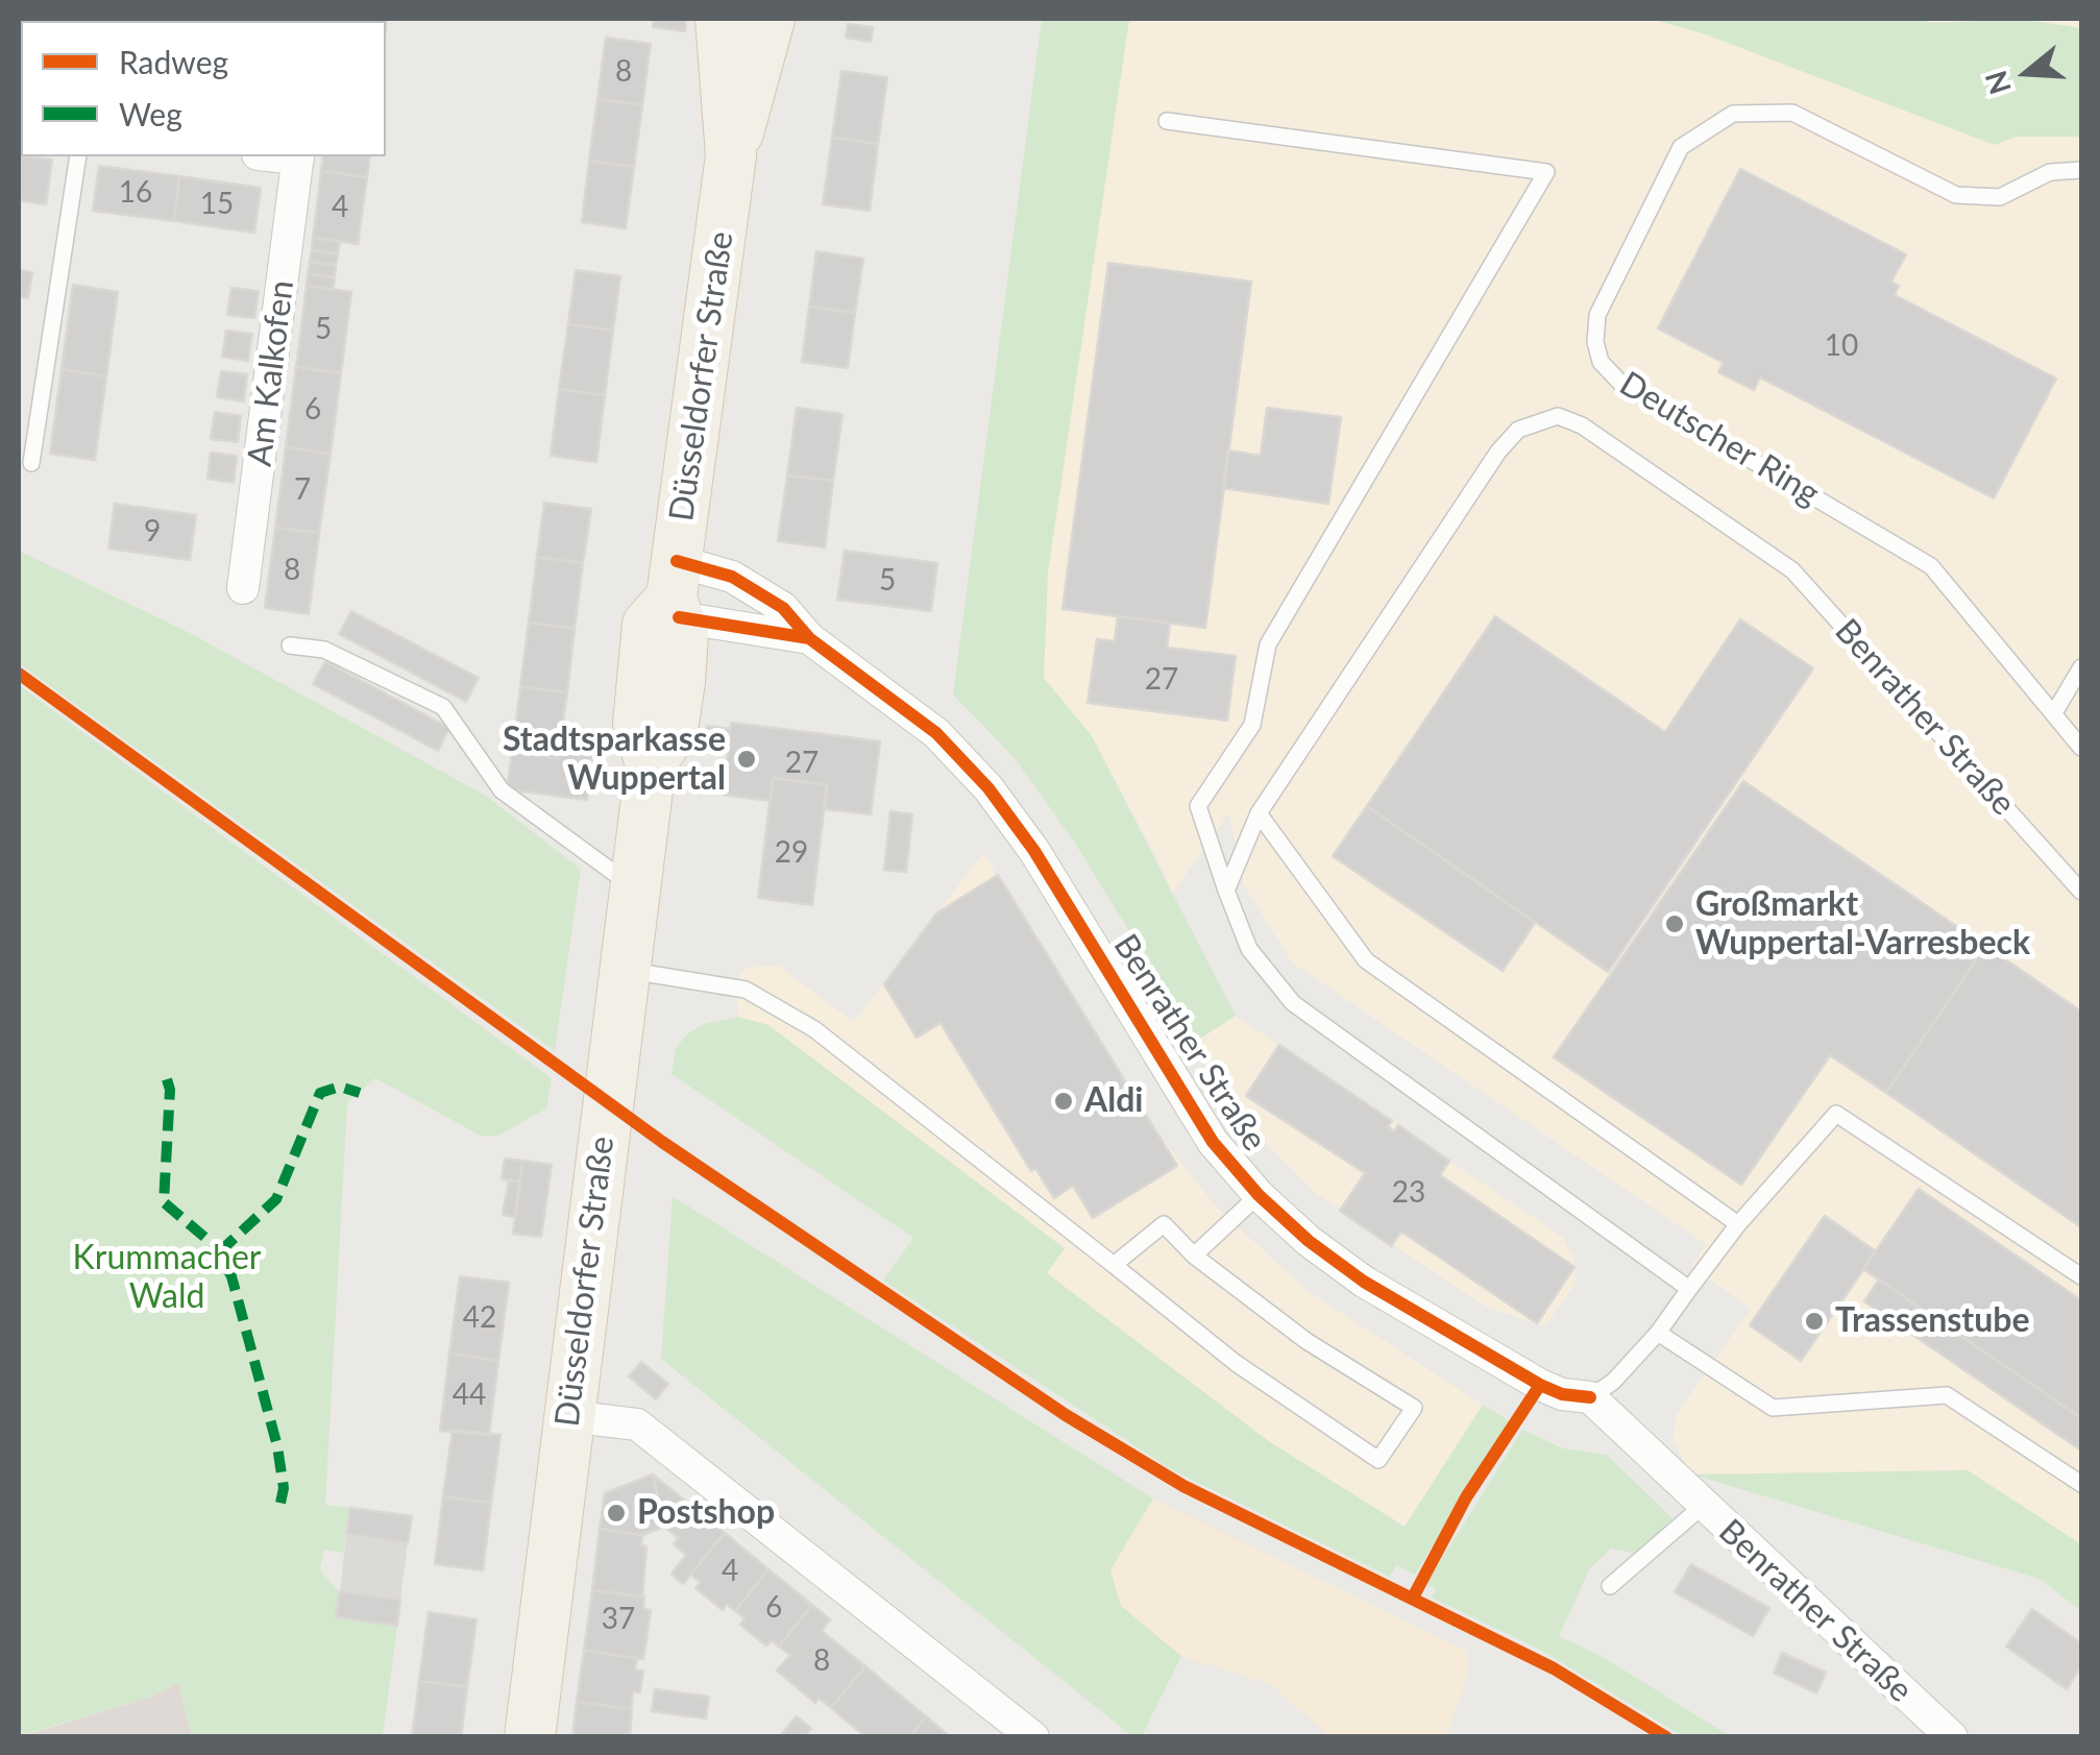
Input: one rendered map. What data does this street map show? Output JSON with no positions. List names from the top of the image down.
{
  "streets": {
    "main road": ["Düsseldorfer Straße"],
    "street": ["Am Kalkofen", "Benrather Straße"],
    "lane": ["Deutscher Ring"]
  },
  "crossings": [
    ["Düsseldorfer Straße", "Benrather Straße"]
  ],
  "parks": ["Krummacher Wald"],
  "places": [
    "Stadtsparkasse Wuppertal",
    "Großmarkt Wuppertal-Varresbeck",
    "Aldi",
    "Trassenstube",
    "Postshop"
  ],
  "house_numbers": [
    "8",
    "16",
    "15",
    "4",
    "5",
    "10",
    "6",
    "7",
    "9",
    "8",
    "5",
    "27",
    "27",
    "29",
    "23",
    "42",
    "44",
    "4",
    "6",
    "37",
    "8"
  ],
  "legend": ["Radweg", "Weg"],
  "north": "left"
}
